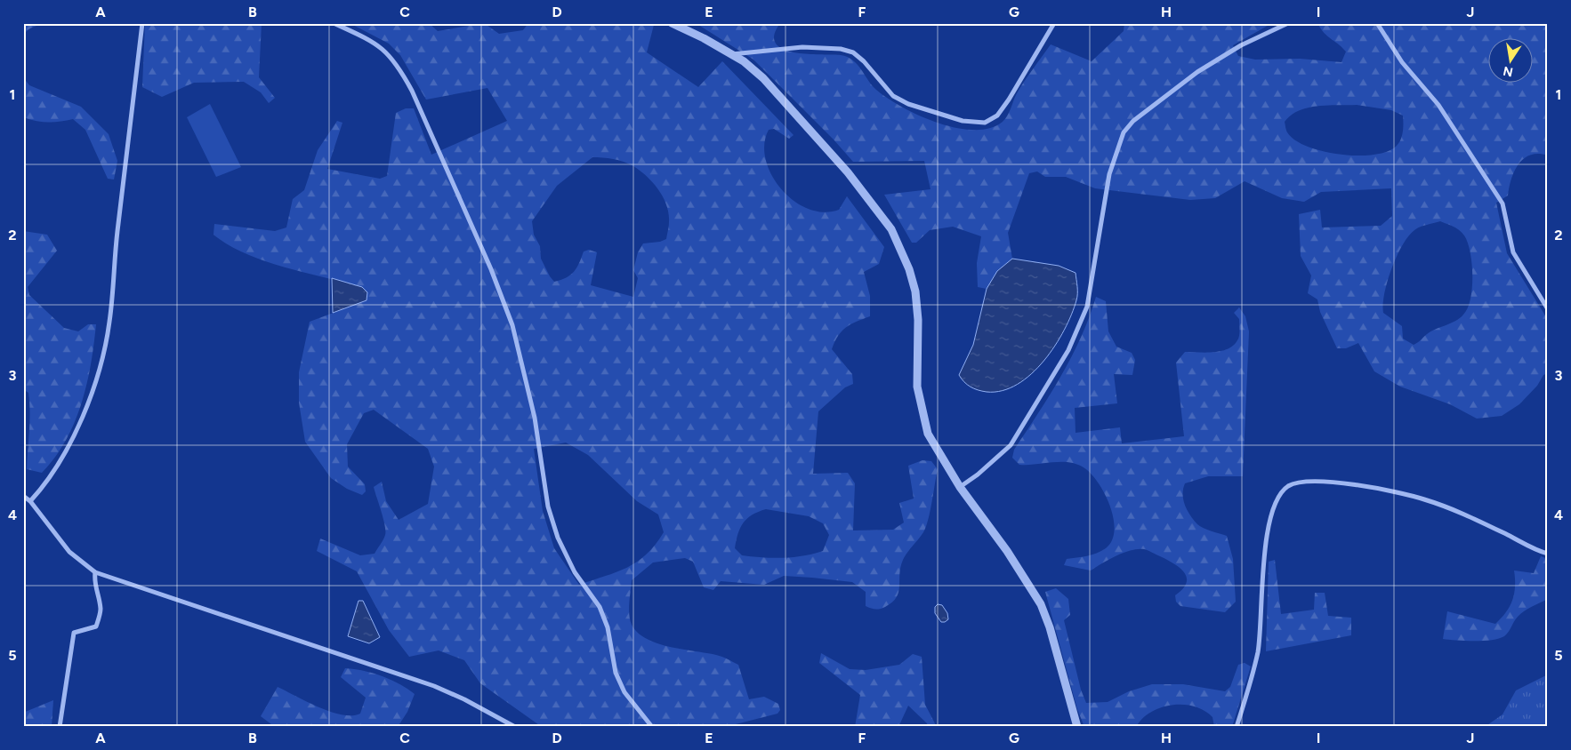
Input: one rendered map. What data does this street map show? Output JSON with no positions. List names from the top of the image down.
{
  "north": "bottom",
  "grid": {
    "columns": [
      "A",
      "B",
      "C",
      "D",
      "E",
      "F",
      "G",
      "H",
      "I",
      "J"
    ],
    "rows": [
      "1",
      "2",
      "3",
      "4",
      "5"
    ]
  }
}
